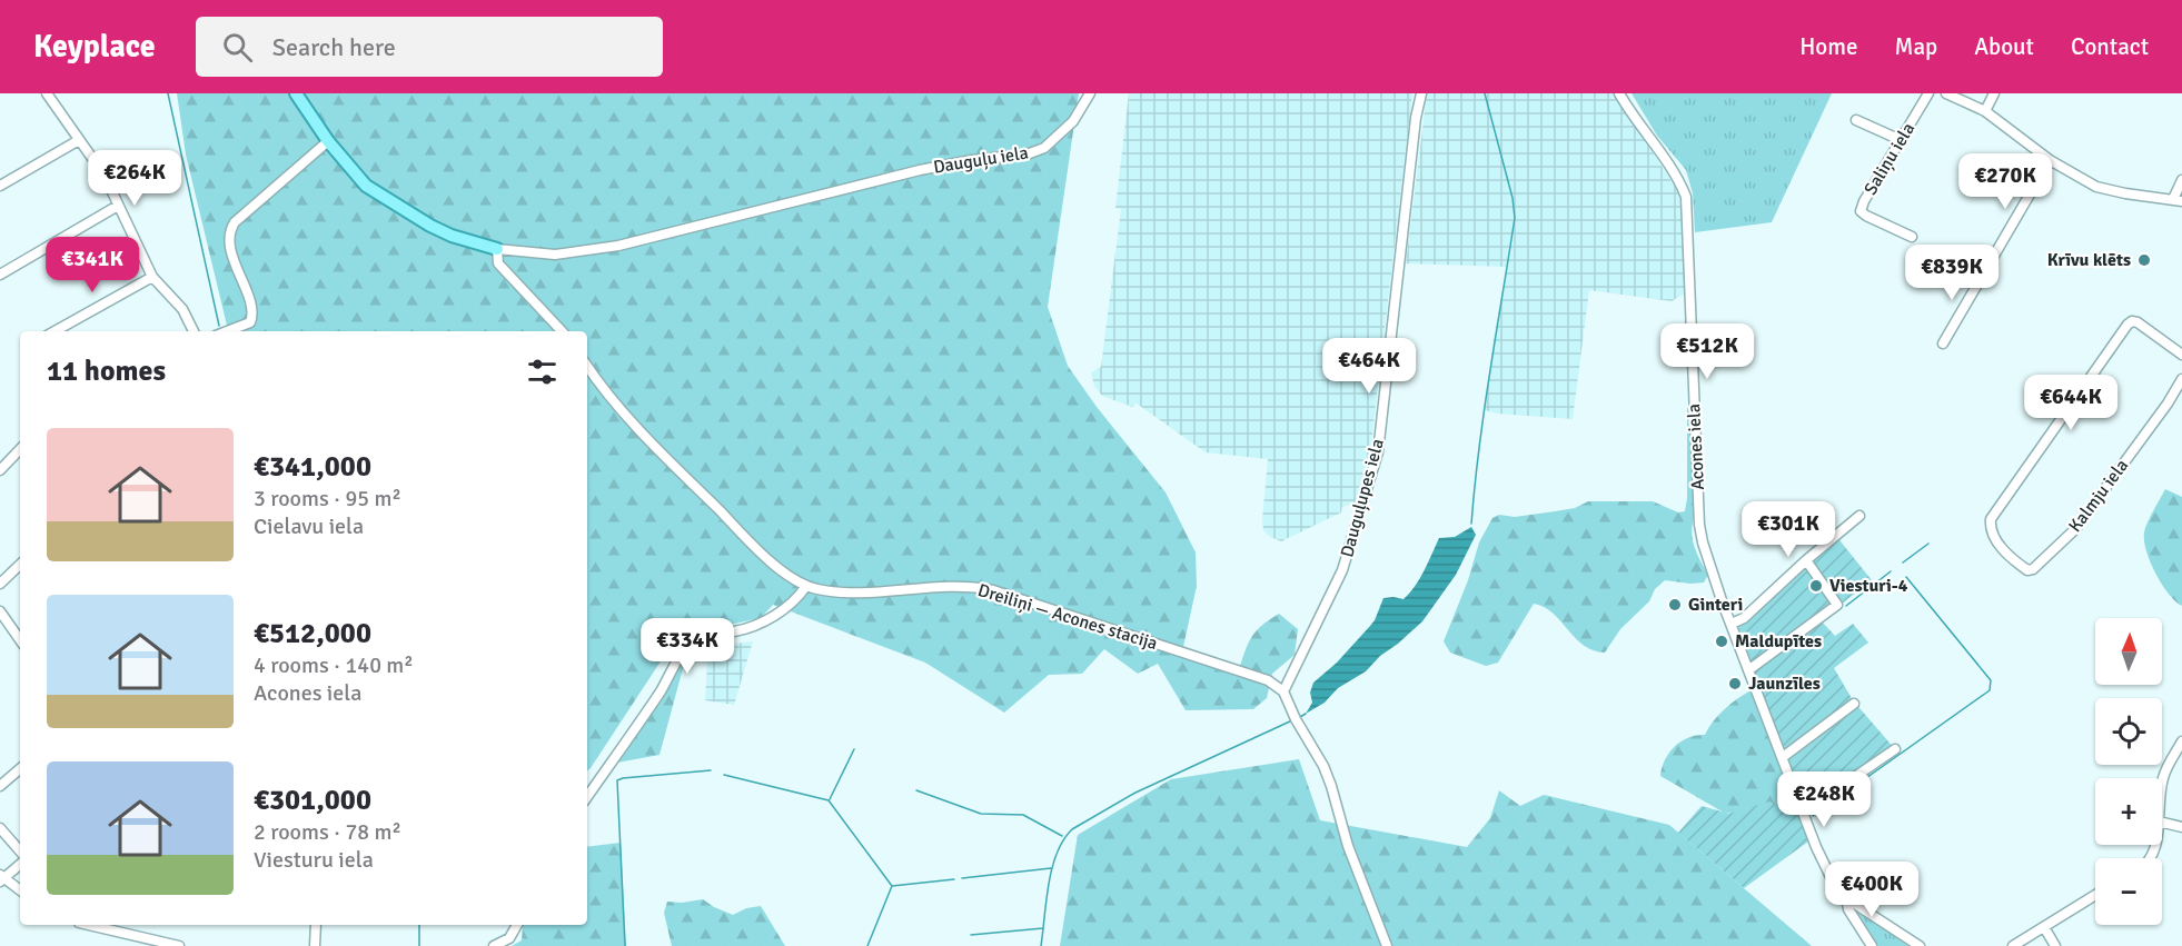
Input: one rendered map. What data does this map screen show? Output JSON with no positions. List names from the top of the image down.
{
  "streets": {
    "street": [
      "Saliņu iela",
      "Dauguļu iela",
      "Acones iela",
      "Kalmju iela",
      "Dauguļupes iela",
      "Dreiliņi — Acones stacija"
    ]
  },
  "crossings": [
    ["Dauguļupes iela", "Dreiliņi — Acones stacija"]
  ],
  "places": [
    "Krīvu klēts",
    "Viesturi-4",
    "Ginteri",
    "Maldupītes",
    "Jaunzīles"
  ],
  "north": "top",
  "page": {
    "header": "Keyplace",
    "search": "Search here",
    "nav": [
      "Home",
      "Map",
      "About",
      "Contact"
    ],
    "price": [
      "€264K",
      "€270K",
      "€341K",
      "€839K",
      "€512K",
      "€464K",
      "€644K",
      "€301K",
      "€334K",
      "€248K",
      "€400K"
    ],
    "heading": "11 homes",
    "list": [
      {
        "name": "€341,000",
        "note": "3 rooms · 95 m² · Cielavu iela"
      },
      {
        "name": "€512,000",
        "note": "4 rooms · 140 m² · Acones iela"
      },
      {
        "name": "€301,000",
        "note": "2 rooms · 78 m² · Viesturu iela"
      }
    ],
    "map_buttons": ["+", "−"]
  }
}
